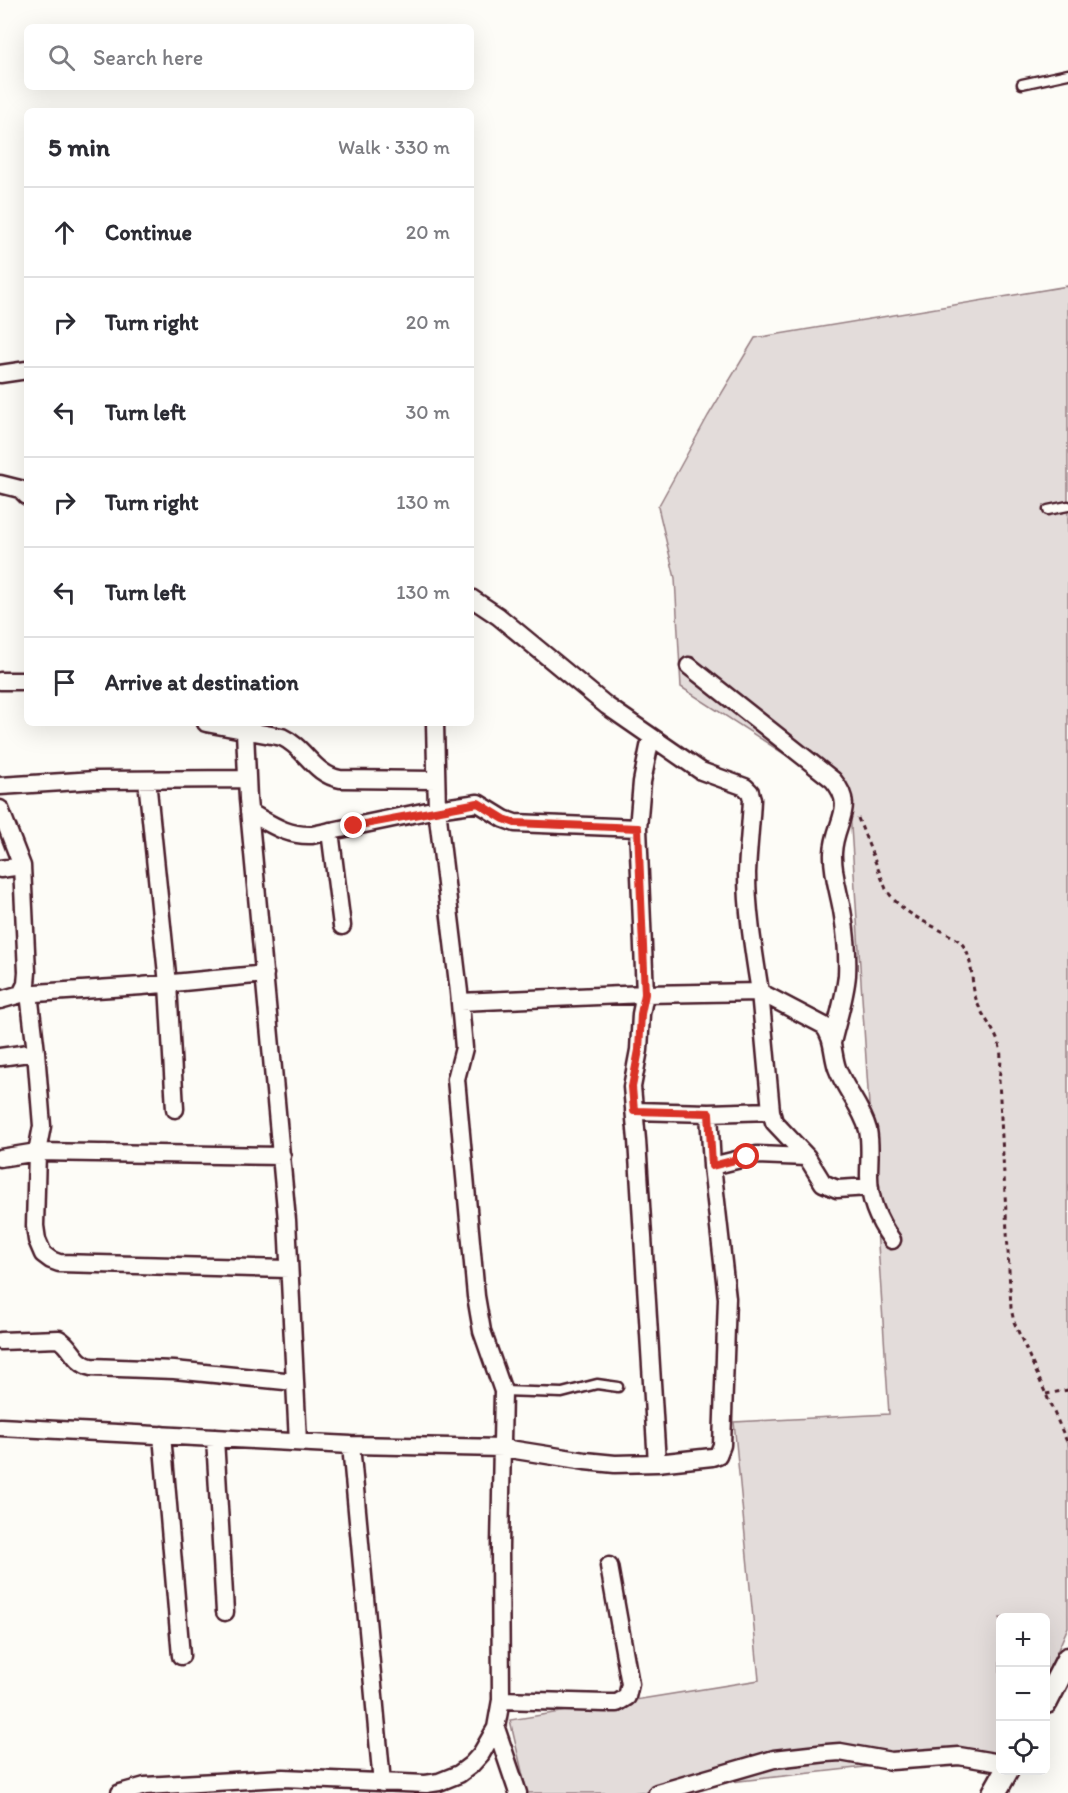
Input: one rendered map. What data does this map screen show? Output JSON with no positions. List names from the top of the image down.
{
  "page": {
    "search": "Search here",
    "heading": ["5 min", "Walk · 330 m"],
    "list": [
      ["Continue", "20 m"],
      ["Turn right", "20 m"],
      ["Turn left", "30 m"],
      ["Turn right", "130 m"],
      ["Turn left", "130 m"],
      "Arrive at destination"
    ],
    "map_buttons": ["+", "−"]
  }
}
